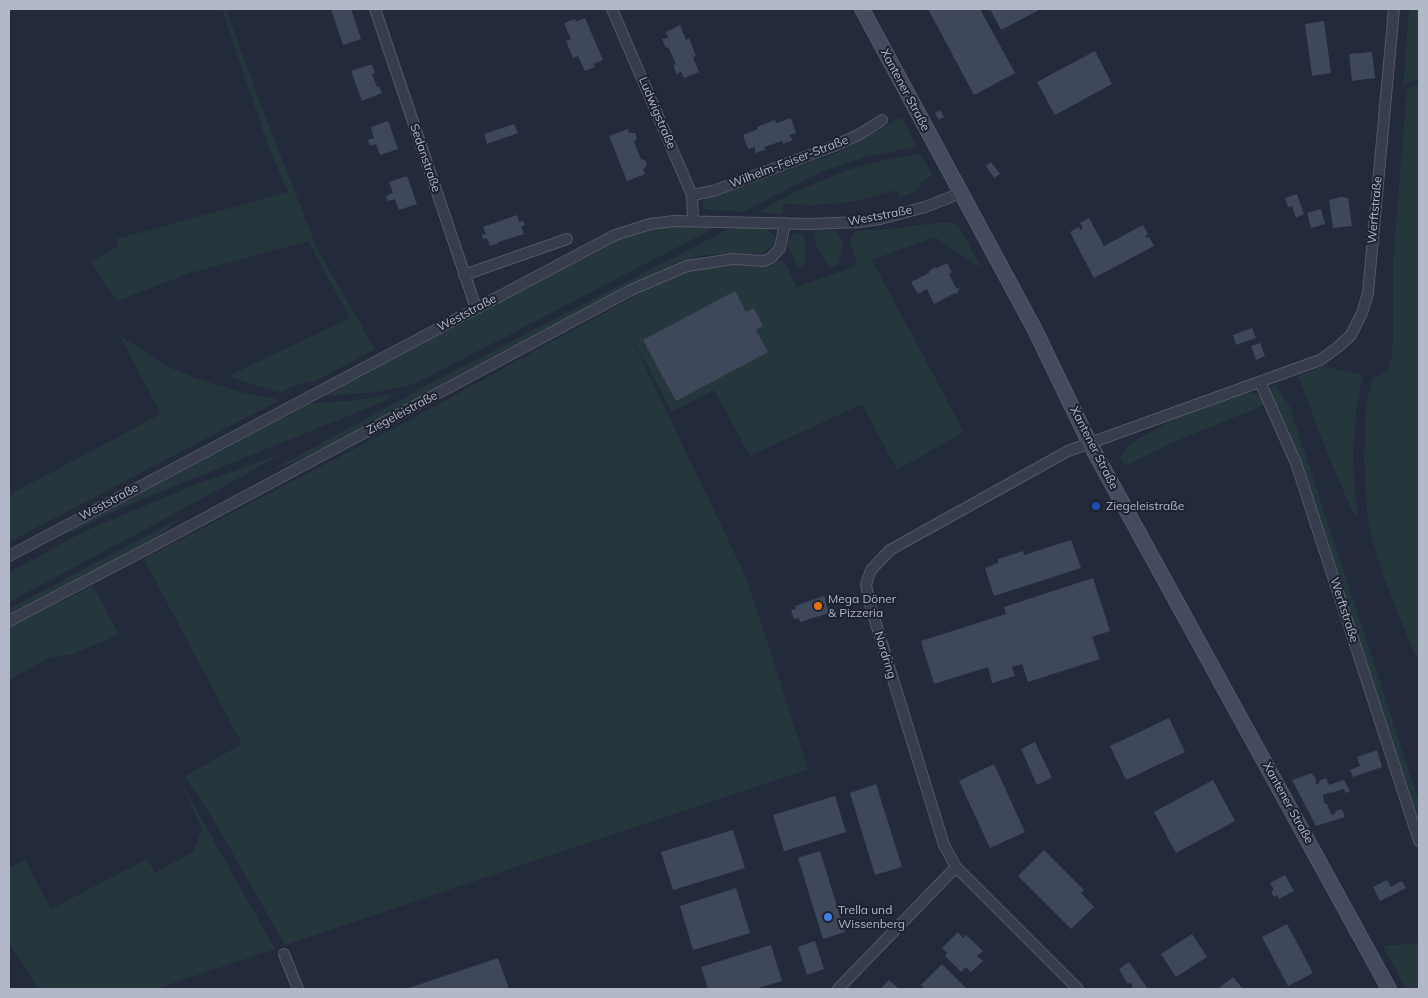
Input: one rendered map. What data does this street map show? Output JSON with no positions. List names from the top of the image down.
{
  "streets": {
    "main road": ["Xantener Straße"],
    "street": [
      "Ludwigstraße",
      "Sedanstraße",
      "Wilhelm-Feiser-Straße",
      "Werftstraße",
      "Weststraße",
      "Ziegeleistraße",
      "Nordring"
    ]
  },
  "crossings": [
    ["Xantener Straße", "Werftstraße"],
    ["Xantener Straße", "Weststraße"],
    ["Xantener Straße", "Nordring"],
    ["Ludwigstraße", "Wilhelm-Feiser-Straße"],
    ["Ludwigstraße", "Weststraße"],
    ["Sedanstraße", "Weststraße"],
    ["Werftstraße", "Nordring"],
    ["Weststraße", "Ziegeleistraße"]
  ],
  "places": ["Ziegeleistraße", "Mega Döner & Pizzeria", "Trella und Wissenberg"]
}
